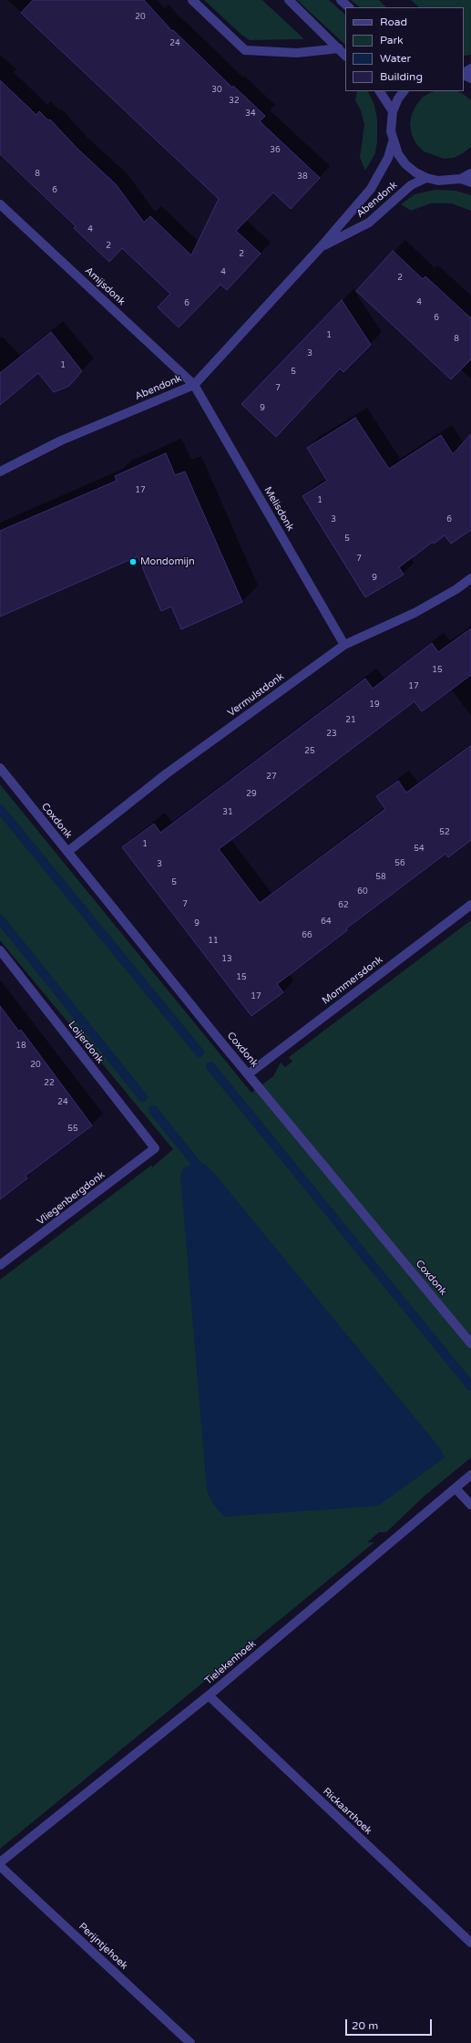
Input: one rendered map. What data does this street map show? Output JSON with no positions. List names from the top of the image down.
{
  "streets": {
    "street": [
      "Abendonk",
      "Amijsdonk",
      "Melisdonk",
      "Vermulstdonk",
      "Coxdonk",
      "Mommersdonk",
      "Loijerdonk",
      "Vliegenbergdonk",
      "Tielekenhoek",
      "Rickaarthoek",
      "Perijntjehoek"
    ]
  },
  "crossings": [
    ["Abendonk", "Amijsdonk"],
    ["Abendonk", "Melisdonk"],
    ["Amijsdonk", "Melisdonk"],
    ["Melisdonk", "Vermulstdonk"],
    ["Vermulstdonk", "Coxdonk"],
    ["Coxdonk", "Mommersdonk"],
    ["Loijerdonk", "Vliegenbergdonk"],
    ["Tielekenhoek", "Rickaarthoek"]
  ],
  "places": ["Mondomijn"],
  "house_numbers": [
    "20",
    "24",
    "30",
    "32",
    "34",
    "36",
    "8",
    "38",
    "6",
    "4",
    "2",
    "2",
    "4",
    "2",
    "4",
    "6",
    "6",
    "1",
    "8",
    "3",
    "1",
    "5",
    "7",
    "9",
    "17",
    "1",
    "3",
    "6",
    "5",
    "7",
    "9",
    "15",
    "17",
    "19",
    "21",
    "23",
    "25",
    "27",
    "29",
    "31",
    "52",
    "1",
    "54",
    "56",
    "3",
    "58",
    "5",
    "60",
    "7",
    "62",
    "64",
    "9",
    "66",
    "11",
    "13",
    "15",
    "17",
    "18",
    "20",
    "22",
    "24",
    "55"
  ],
  "legend": [
    "Road",
    "Park",
    "Water",
    "Building"
  ],
  "scale_bar": "20 m"
}
